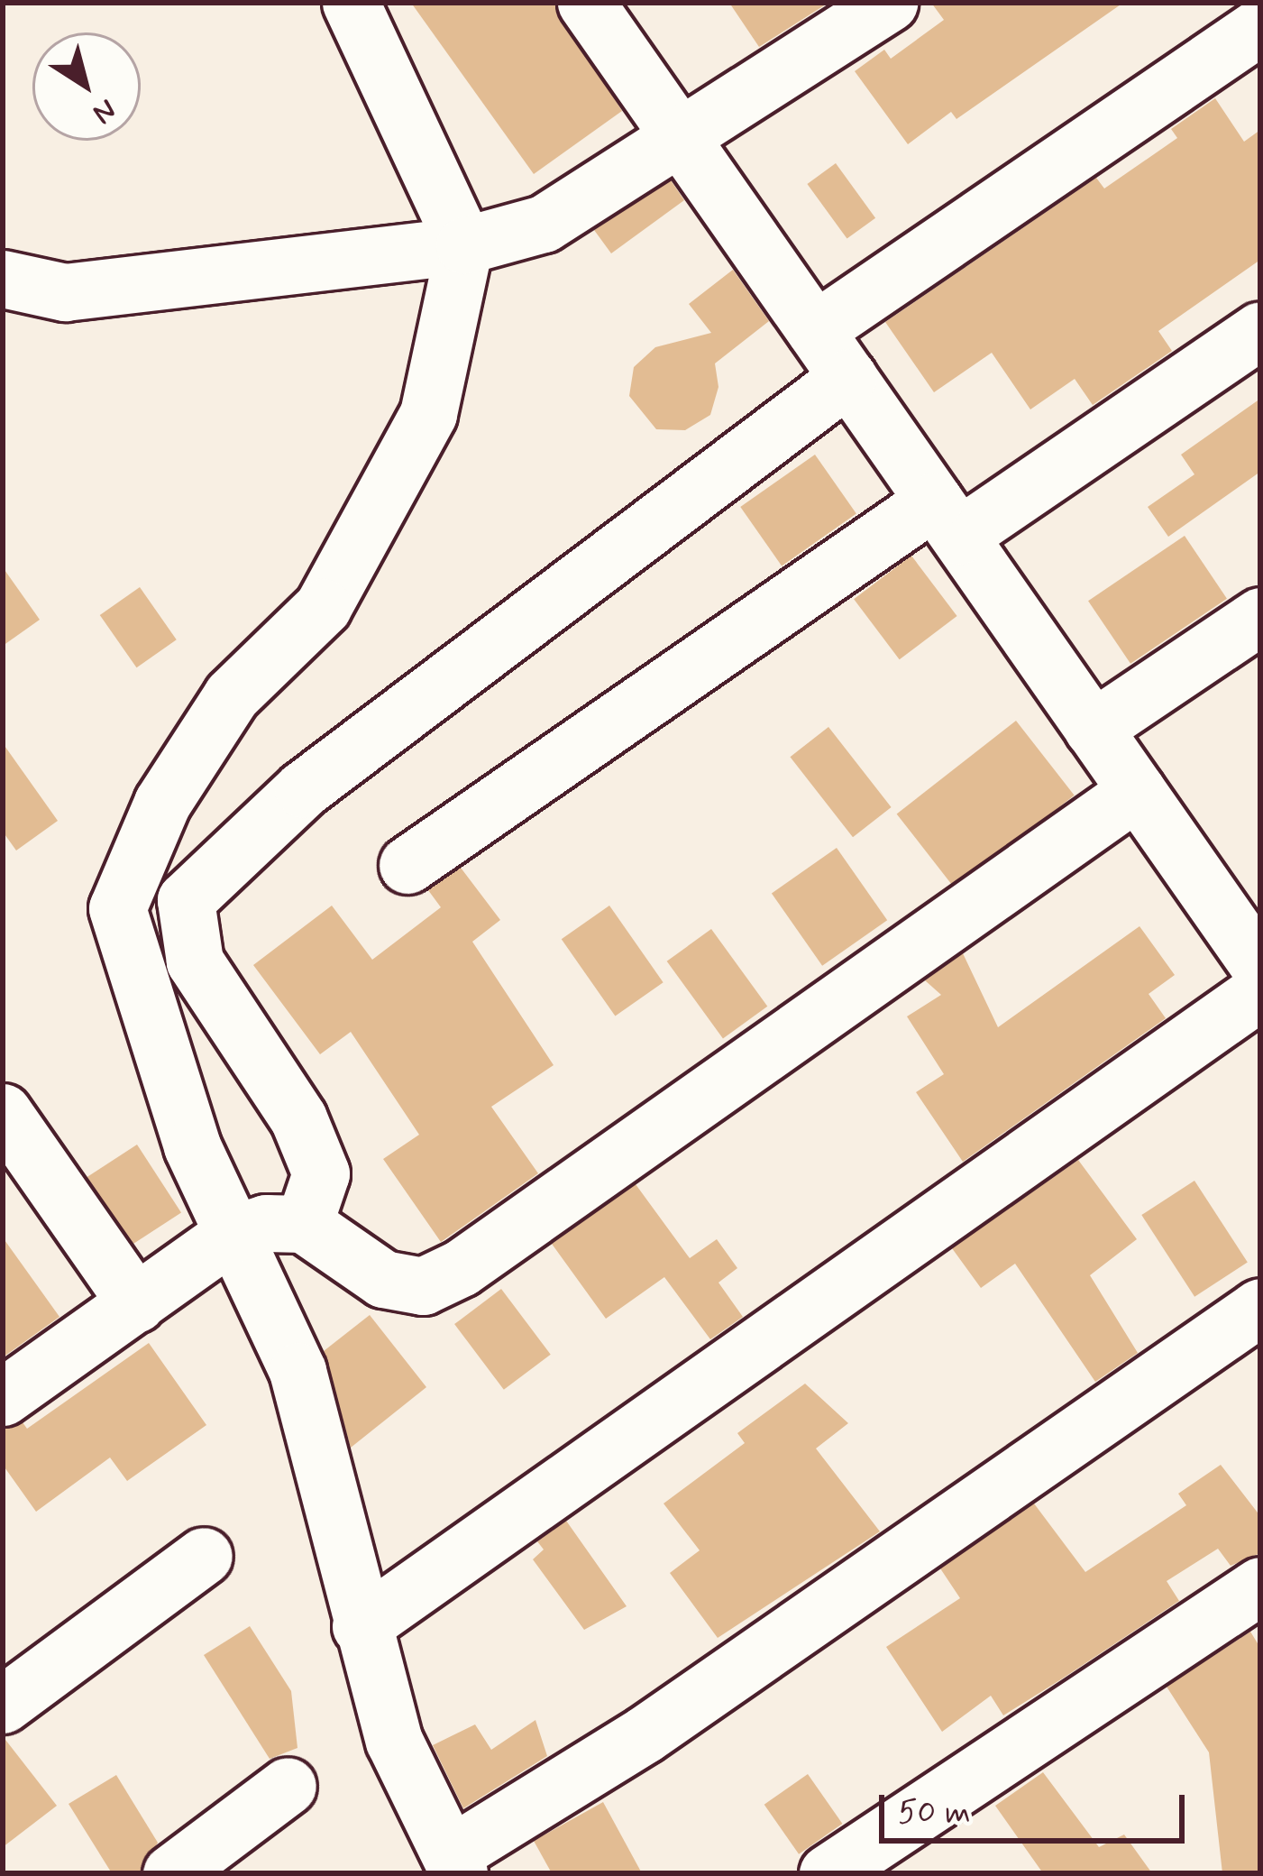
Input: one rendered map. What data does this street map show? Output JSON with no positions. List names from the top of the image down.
{
  "scale_bar": "50 m",
  "north": "bottom right"
}
